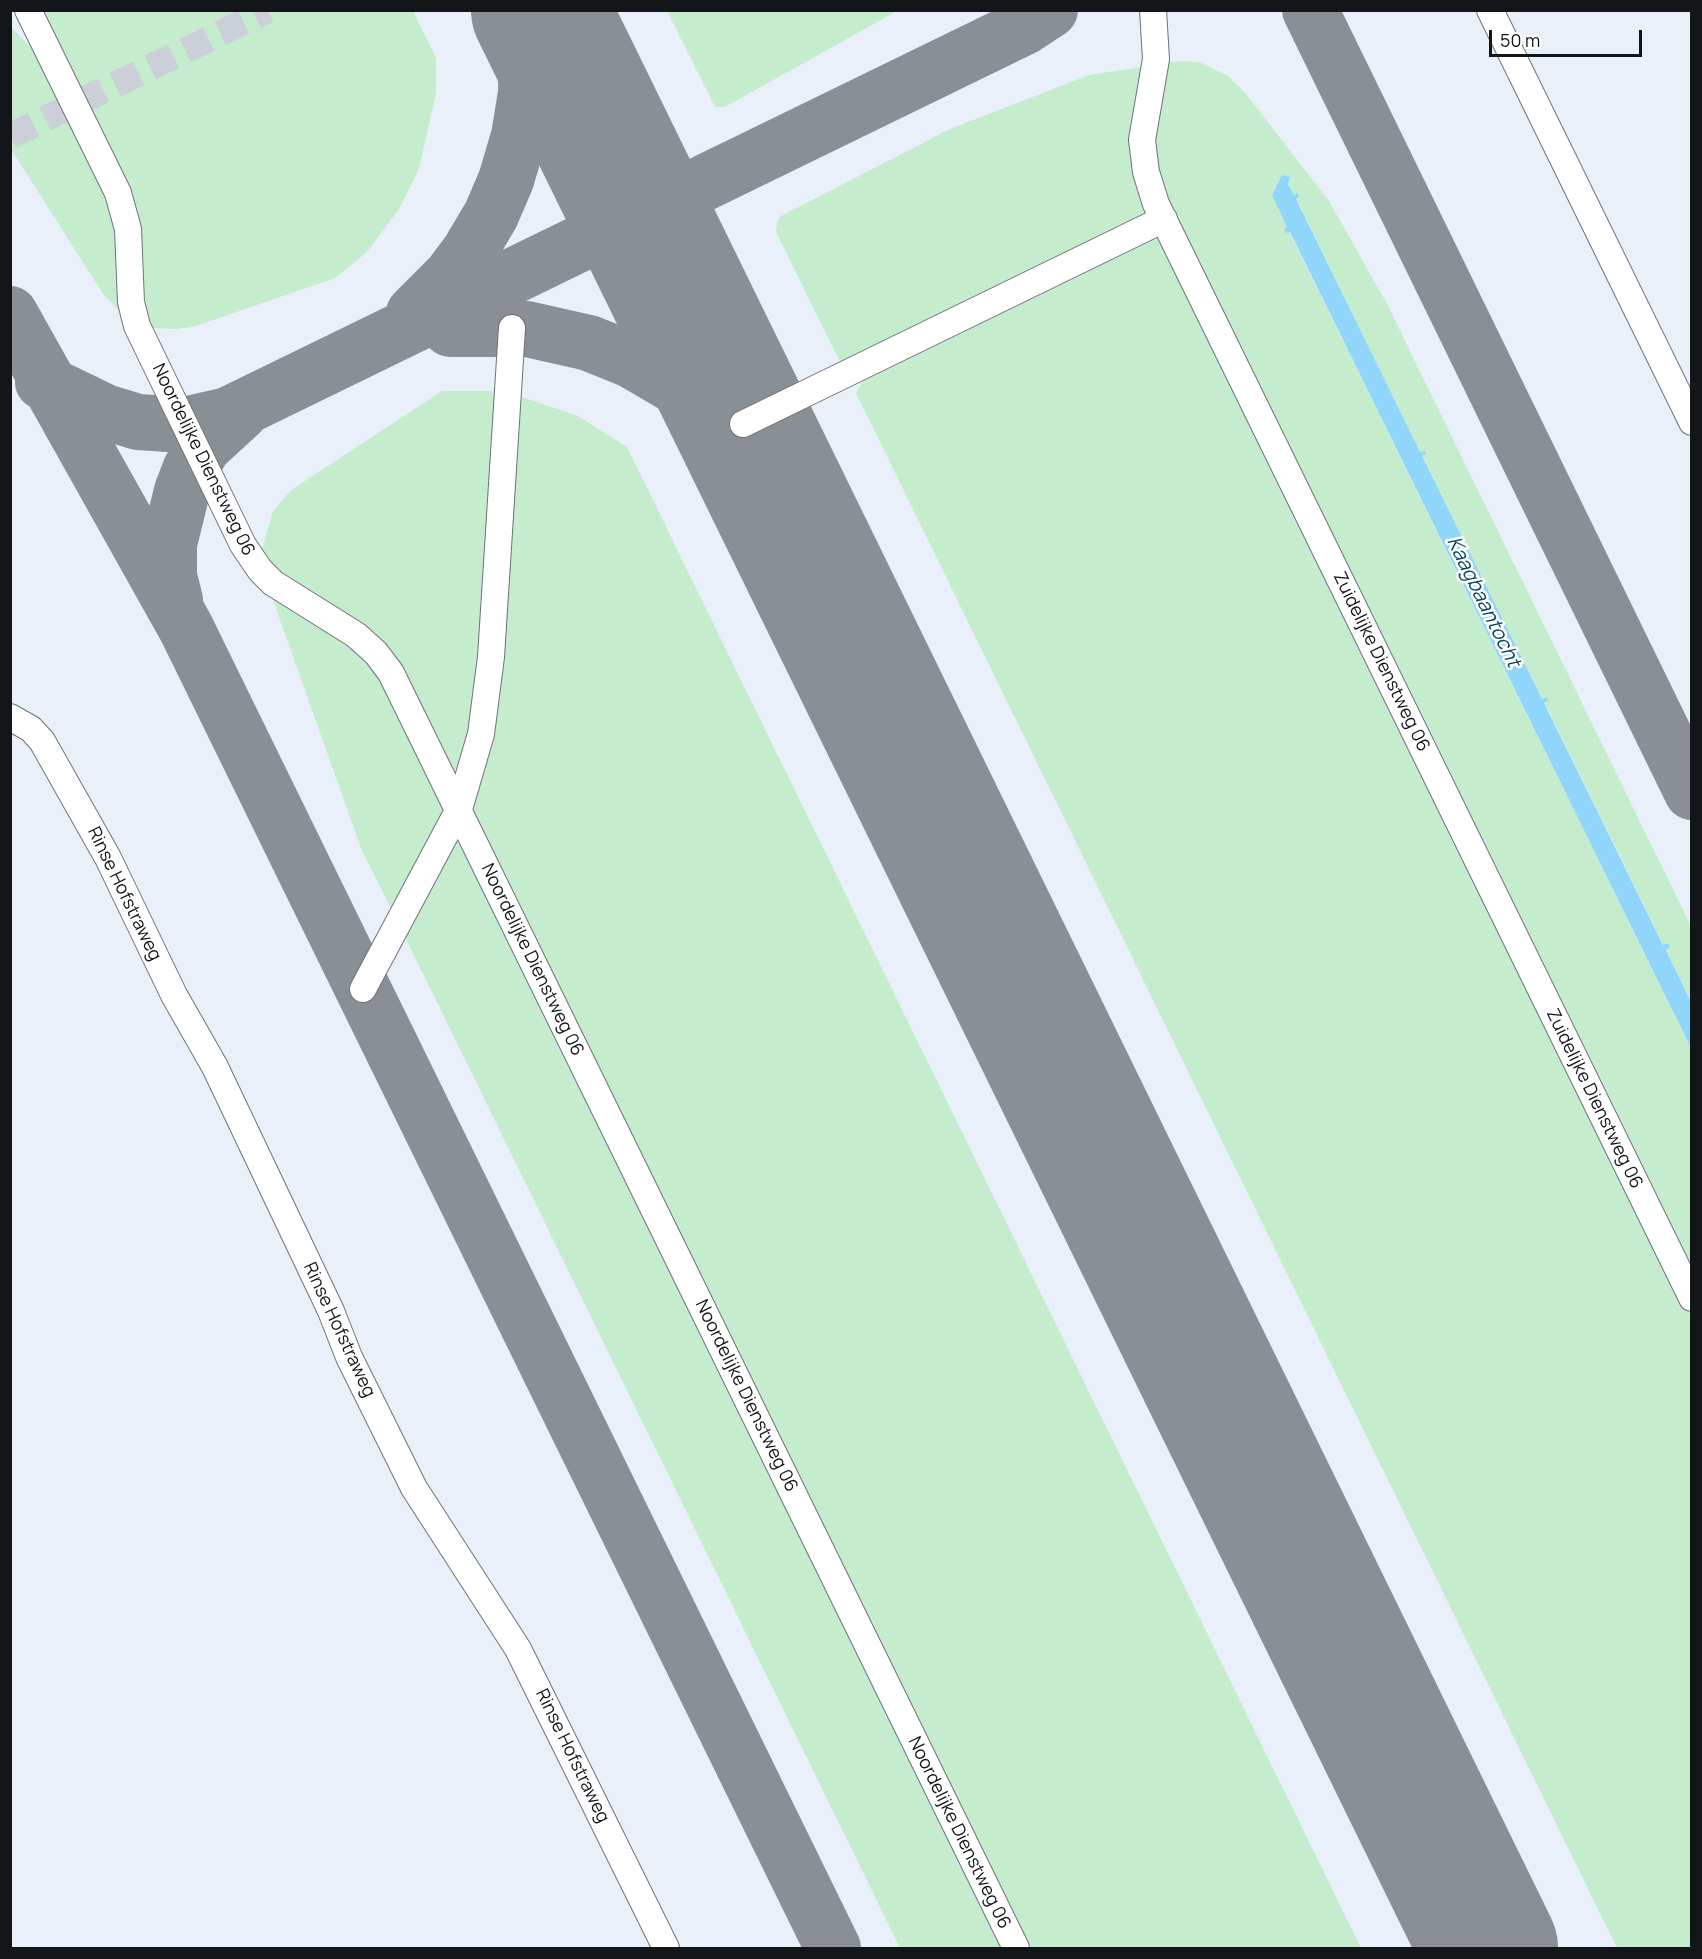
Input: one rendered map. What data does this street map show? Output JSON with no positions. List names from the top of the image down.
{
  "streets": {
    "lane": ["Noordelijke Dienstweg 06", "Zuidelijke Dienstweg 06", "Rinse Hofstraweg"]
  },
  "water": ["Kaagbaantocht"],
  "scale_bar": "50 m"
}
